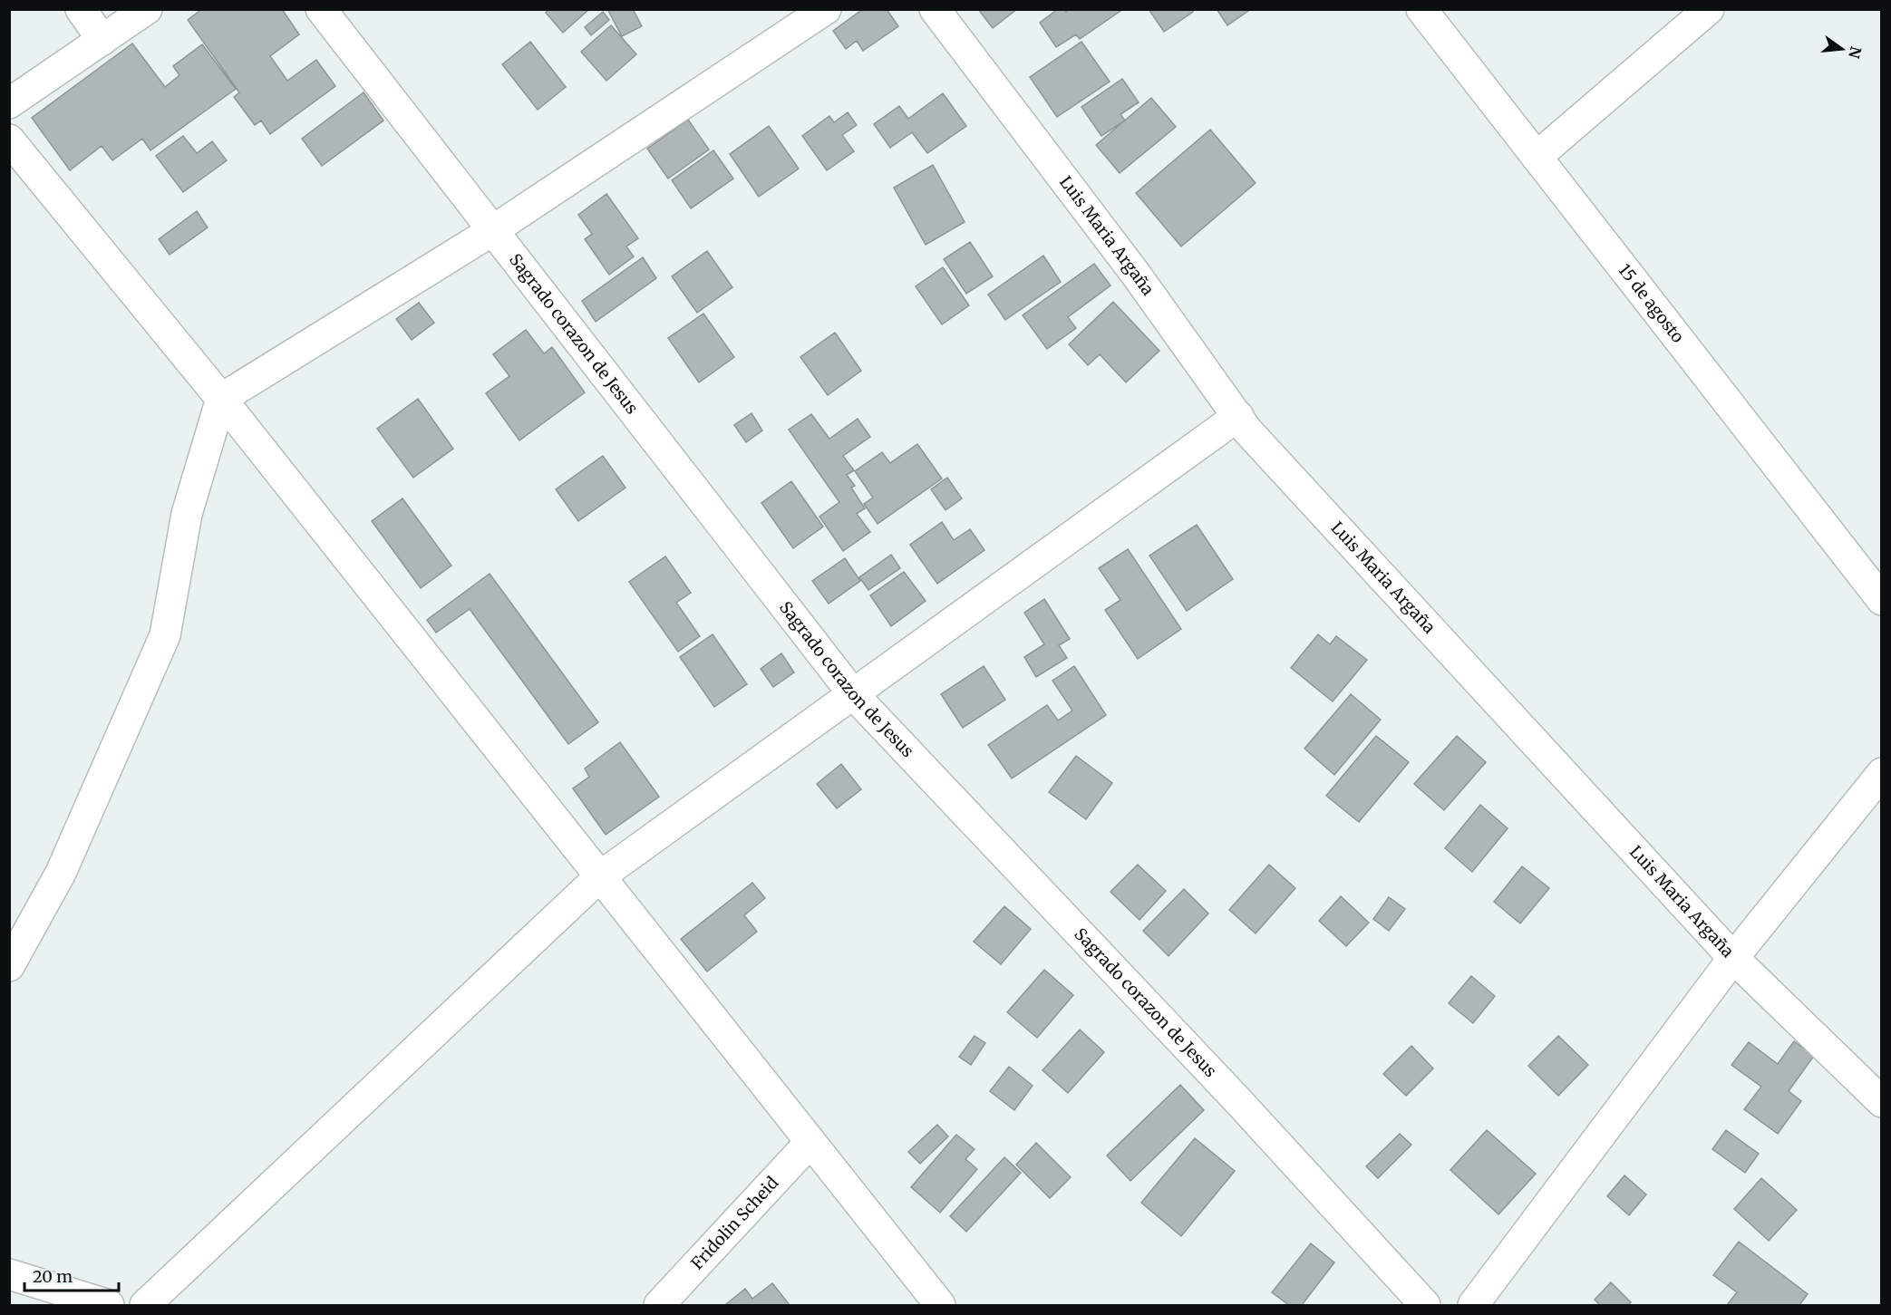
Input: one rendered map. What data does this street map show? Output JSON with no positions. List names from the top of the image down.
{
  "streets": {
    "street": [
      "Luis Maria Argaña",
      "15 de agosto",
      "Sagrado corazon de Jesus",
      "Fridolin Scheid"
    ]
  },
  "scale_bar": "20 m",
  "north": "right"
}
